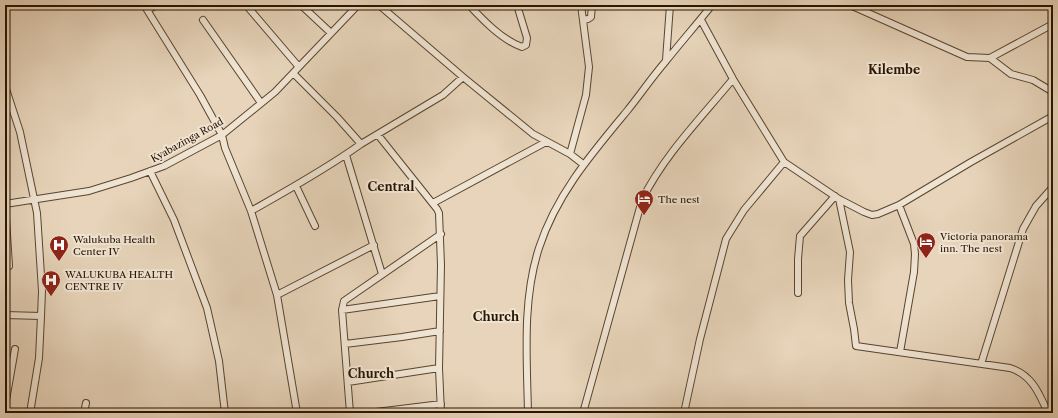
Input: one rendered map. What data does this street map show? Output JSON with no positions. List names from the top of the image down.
{
  "streets": {
    "street": ["Kyabazinga Road"]
  },
  "districts": [
    "Kilembe",
    "Central",
    "Church",
    "Church"
  ],
  "places": {
    "hotel": ["The nest", "Victoria panorama inn. The nest"],
    "hospital": ["Walukuba Health Center IV", "WALUKUBA HEALTH CENTRE IV"]
  }
}
